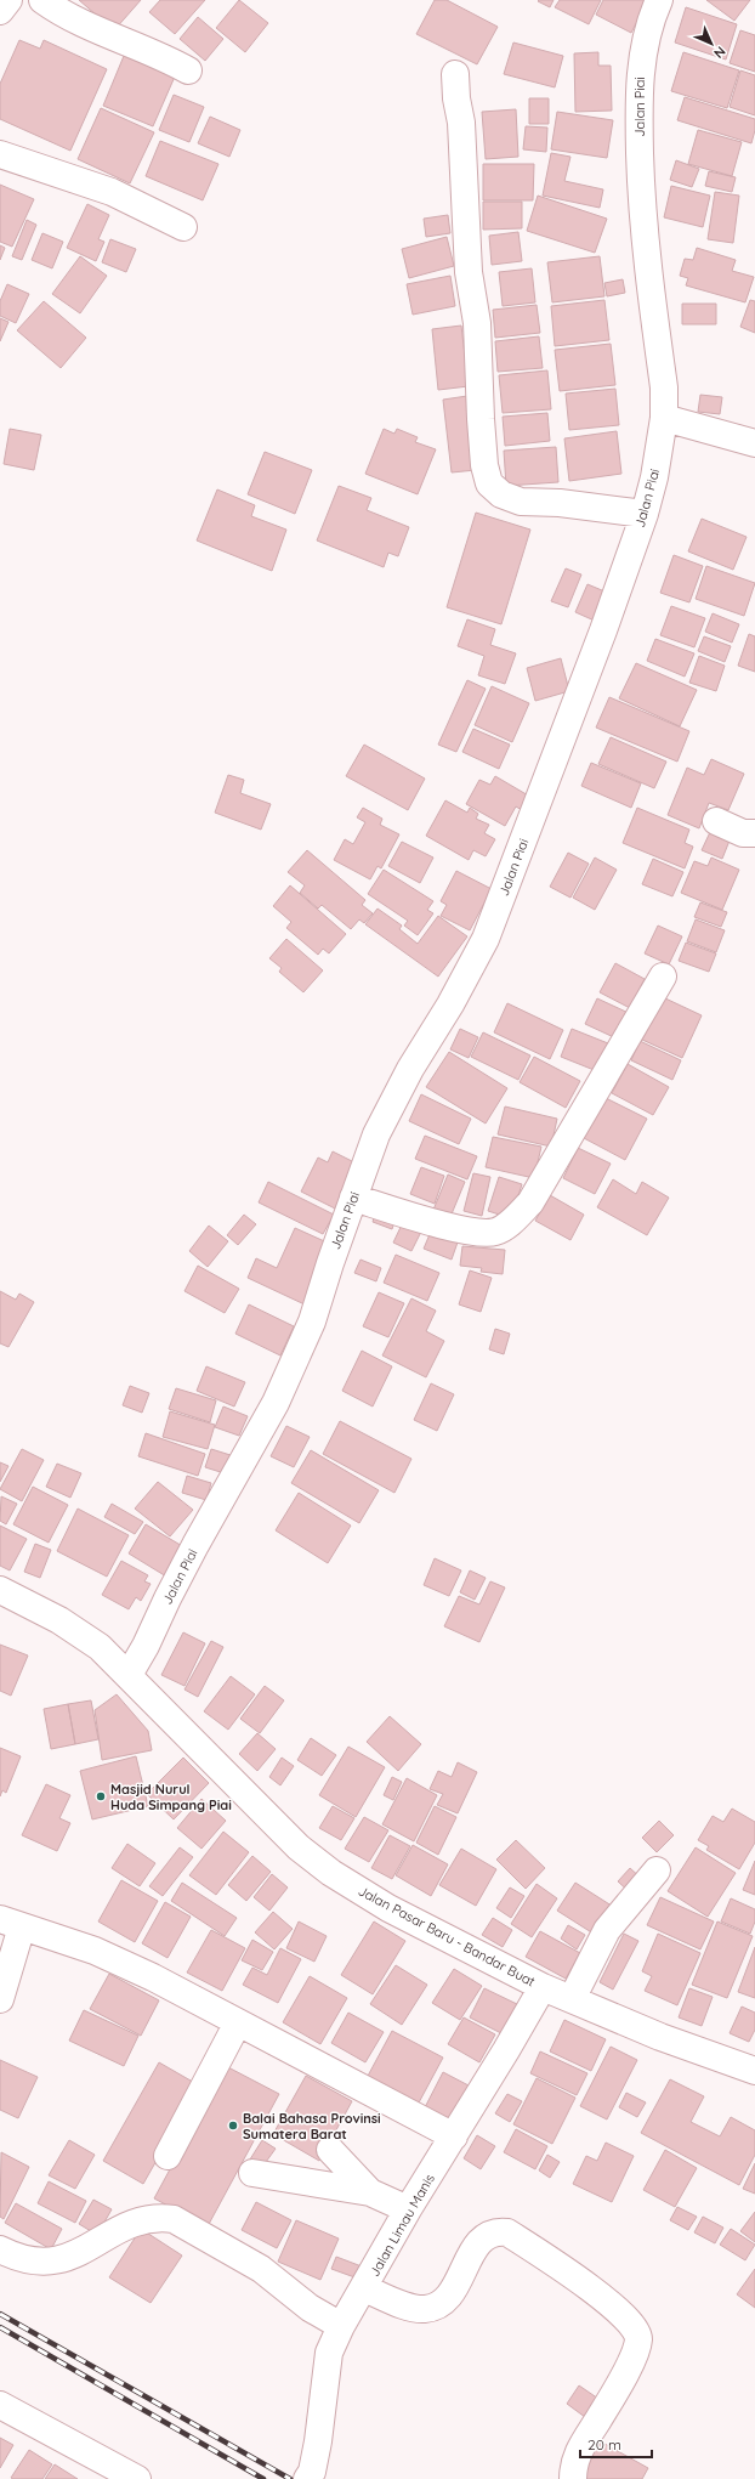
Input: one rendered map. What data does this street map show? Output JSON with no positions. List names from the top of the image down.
{
  "streets": {
    "street": ["Jalan Piai", "Jalan Pasar Baru - Bandar Buat", "Jalan Limau Manis"]
  },
  "crossings": [
    ["Jalan Piai", "Jalan Pasar Baru - Bandar Buat"],
    ["Jalan Pasar Baru - Bandar Buat", "Jalan Limau Manis"]
  ],
  "places": ["Masjid Nurul Huda Simpang Piai", "Balai Bahasa Provinsi Sumatera Barat"],
  "scale_bar": "20 m",
  "north": "bottom right"
}
